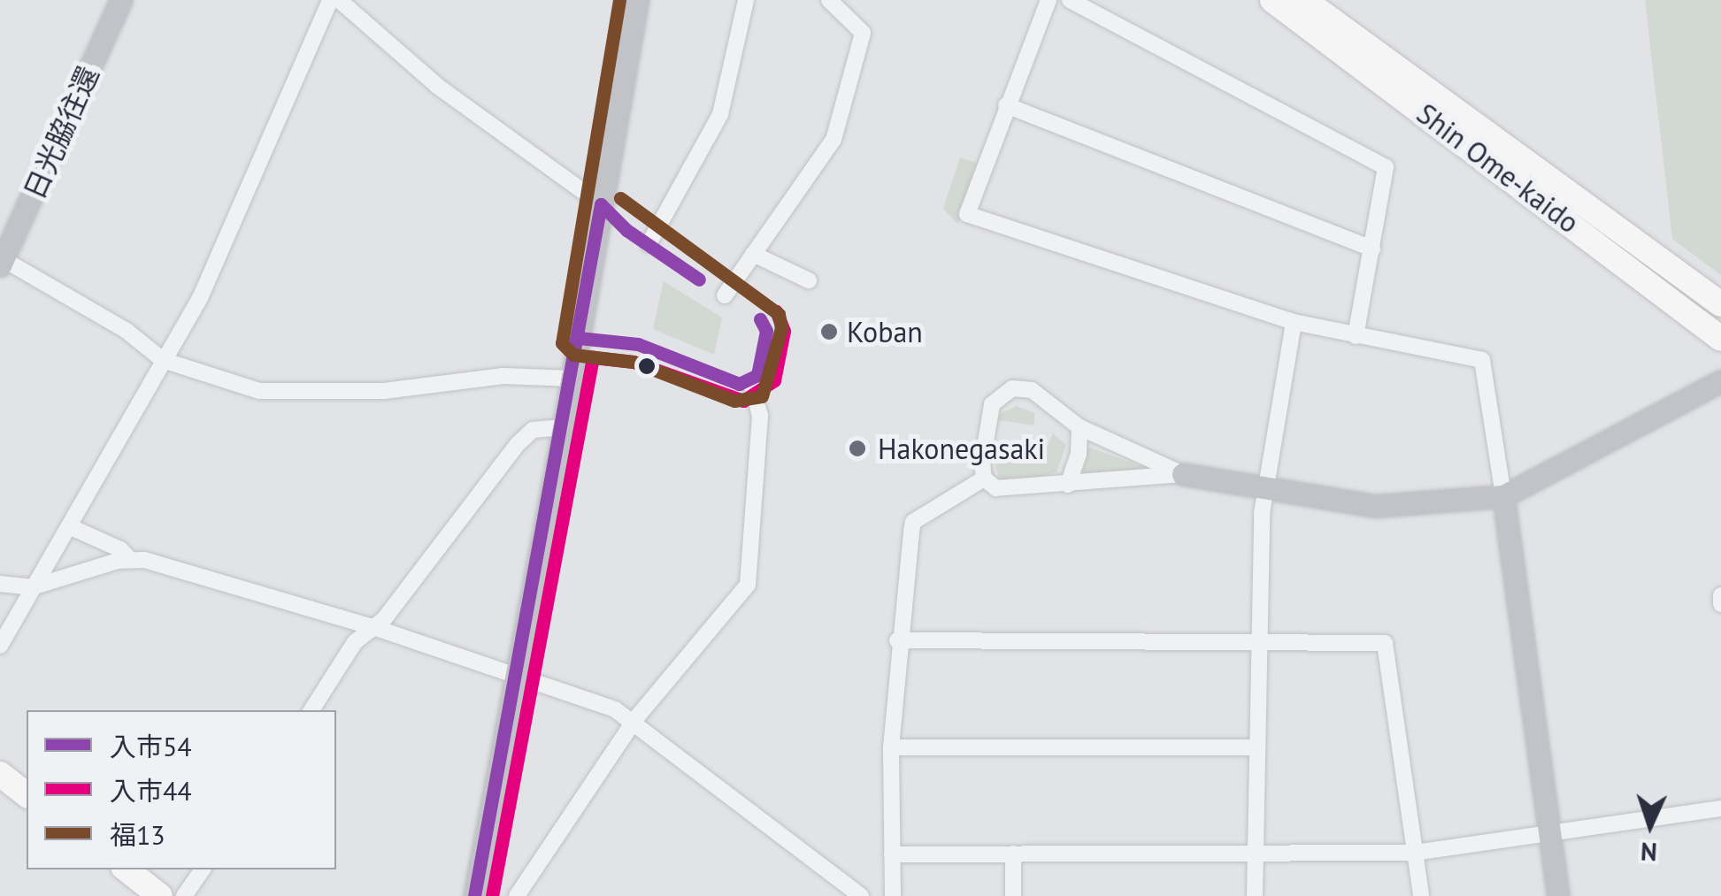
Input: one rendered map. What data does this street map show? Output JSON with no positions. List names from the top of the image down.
{
  "streets": {
    "main road": ["Shin Ome-kaido"],
    "street": ["日光脇往還"]
  },
  "places": ["Koban", "Hakonegasaki"],
  "lines": ["transit line 福13", "transit line 入市54", "transit line 入市44"],
  "legend": ["入市54", "入市44", "福13"],
  "north": "bottom"
}
